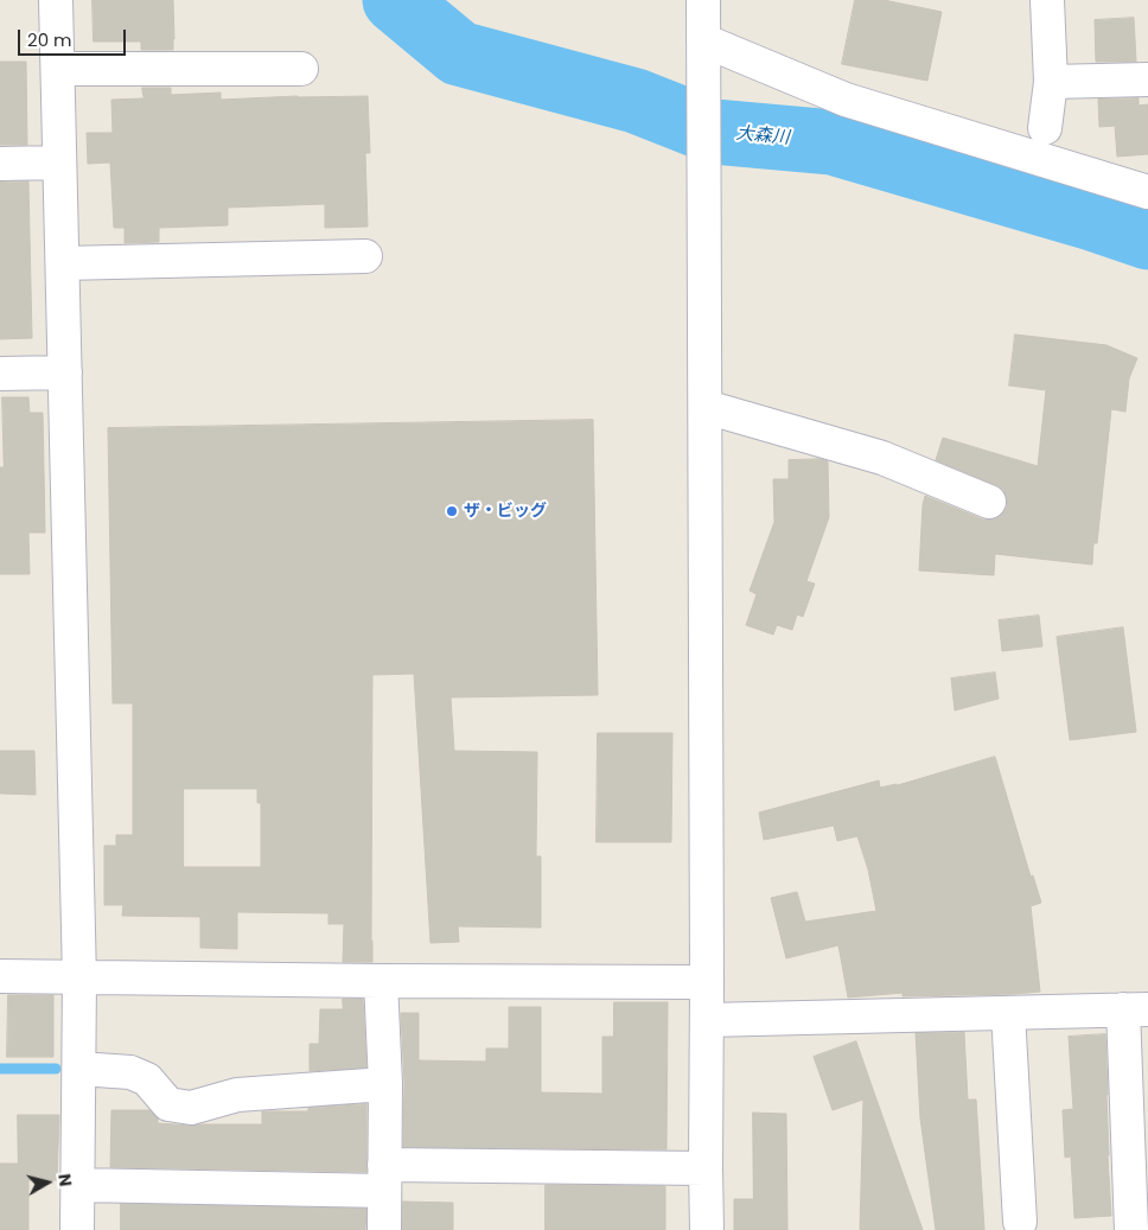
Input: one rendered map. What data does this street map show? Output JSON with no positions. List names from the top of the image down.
{
  "water": ["大森川"],
  "places": ["ザ・ビッグ"],
  "scale_bar": "20 m",
  "north": "right"
}
